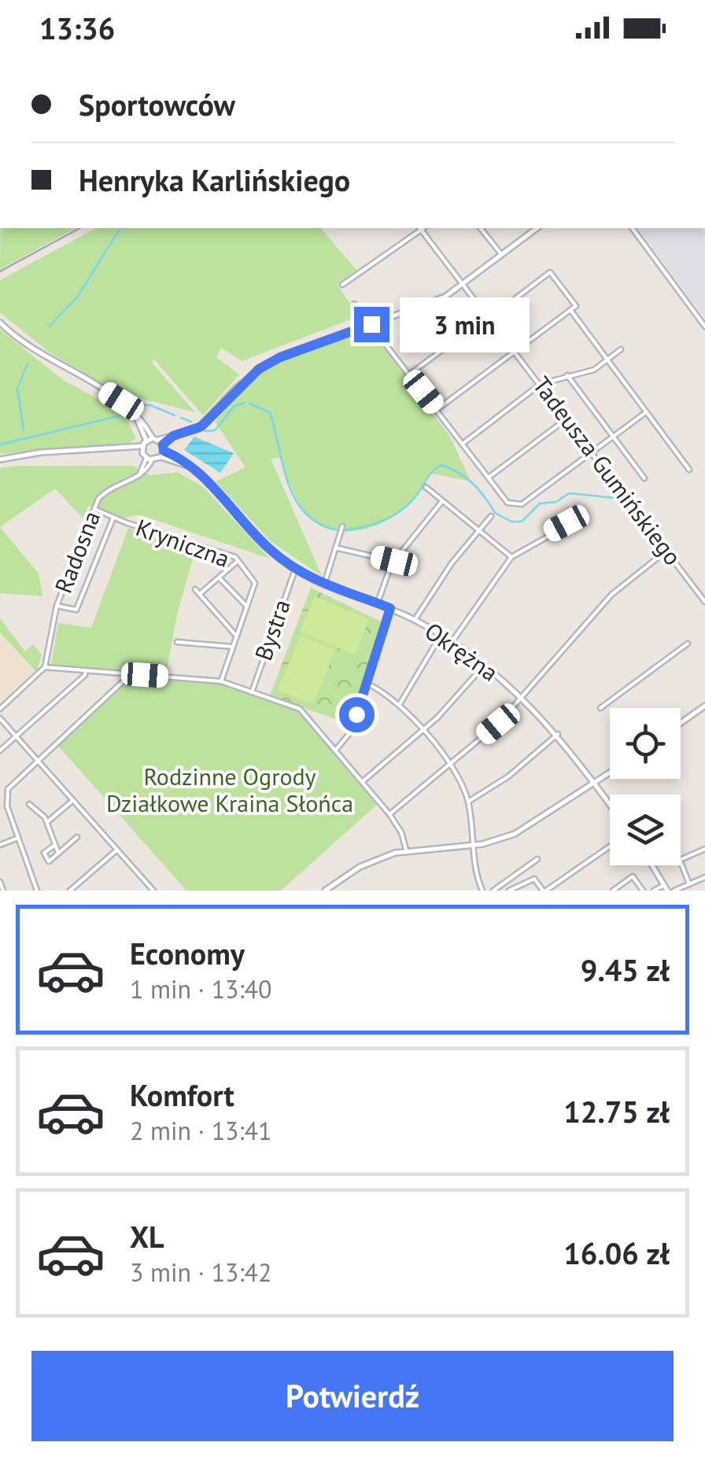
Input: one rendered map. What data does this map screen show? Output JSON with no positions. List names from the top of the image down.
{
  "streets": {
    "street": [
      "Tadeusza Gumińskiego",
      "Kryniczna",
      "Radosna",
      "Bystra",
      "Okrężna"
    ]
  },
  "crossings": [
    ["Kryniczna", "Radosna"],
    ["Radosna", "Okrężna"],
    ["Bystra", "Okrężna"]
  ],
  "parks": ["Rodzinne Ogrody Działkowe Kraina Słońca"],
  "page": {
    "status": "13:36",
    "banner": ["Sportowców", "Henryka Karlińskiego"],
    "bubble": "3 min",
    "list": [
      {
        "name": "Economy",
        "note": "1 min · 13:40",
        "value": "9.45 zł"
      },
      {
        "name": "Komfort",
        "note": "2 min · 13:41",
        "value": "12.75 zł"
      },
      {
        "name": "XL",
        "note": "3 min · 13:42",
        "value": "16.06 zł"
      }
    ],
    "buttons": "Potwierdź"
  }
}
